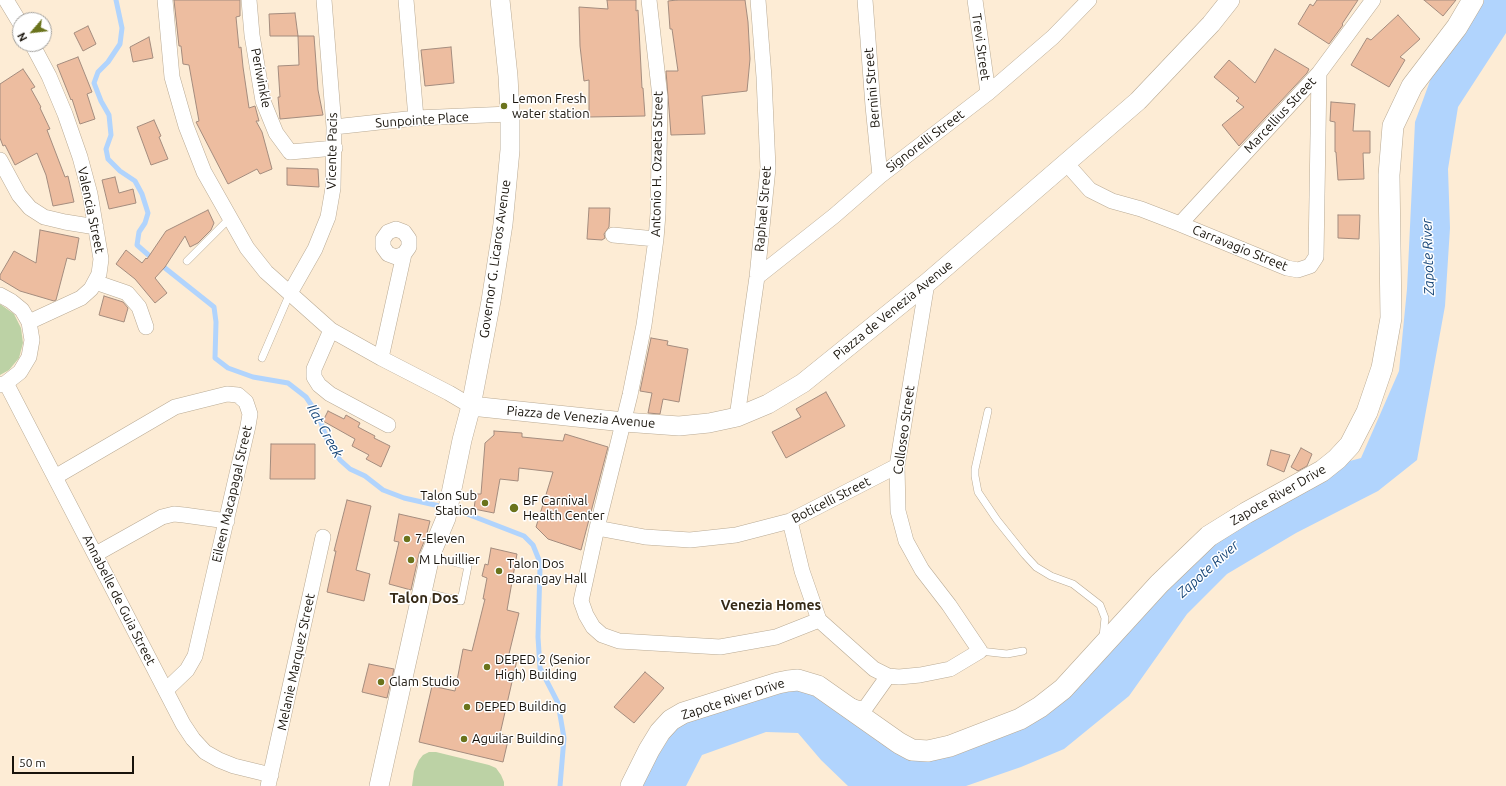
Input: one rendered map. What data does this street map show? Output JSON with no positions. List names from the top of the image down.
{
  "streets": {
    "main road": ["Zapote River Drive"],
    "street": [
      "Trevi Street",
      "Periwinkle",
      "Bernini Street",
      "Marcellius Street",
      "Sunpointe Place",
      "Signorelli Street",
      "Vicente Pacis",
      "Antonio H. Ozaeta Street",
      "Raphael Street",
      "Valencia Street",
      "Carravagio Street",
      "Governor G. Licaros Avenue",
      "Piazza de Venezia Avenue",
      "Colloseo Street",
      "Eileen Macapagal Street",
      "Boticelli Street",
      "Annabelle de Guia Street",
      "Melanie Marquez Street"
    ]
  },
  "crossings": [
    ["Trevi Street", "Signorelli Street"],
    ["Periwinkle", "Vicente Pacis"],
    ["Bernini Street", "Signorelli Street"],
    ["Marcellius Street", "Carravagio Street"],
    ["Sunpointe Place", "Vicente Pacis"],
    ["Sunpointe Place", "Governor G. Licaros Avenue"],
    ["Signorelli Street", "Raphael Street"],
    ["Antonio H. Ozaeta Street", "Piazza de Venezia Avenue"],
    ["Antonio H. Ozaeta Street", "Boticelli Street"],
    ["Raphael Street", "Piazza de Venezia Avenue"],
    ["Carravagio Street", "Piazza de Venezia Avenue"],
    ["Governor G. Licaros Avenue", "Piazza de Venezia Avenue"],
    ["Piazza de Venezia Avenue", "Colloseo Street"],
    ["Colloseo Street", "Boticelli Street"],
    ["Eileen Macapagal Street", "Annabelle de Guia Street"],
    ["Annabelle de Guia Street", "Melanie Marquez Street"]
  ],
  "districts": ["Talon Dos", "Venezia Homes"],
  "water": ["Zapote River", "Ilat Creek"],
  "places": [
    "Lemon Fresh water station",
    "Talon Sub Station",
    "BF Carnival Health Center",
    "7-Eleven",
    "M Lhuillier",
    "Talon Dos Barangay Hall",
    "DEPED 2 (Senior High) Building",
    "Glam Studio",
    "DEPED Building",
    "Aguilar Building"
  ],
  "scale_bar": "50 m",
  "north": "bottom left"
}
